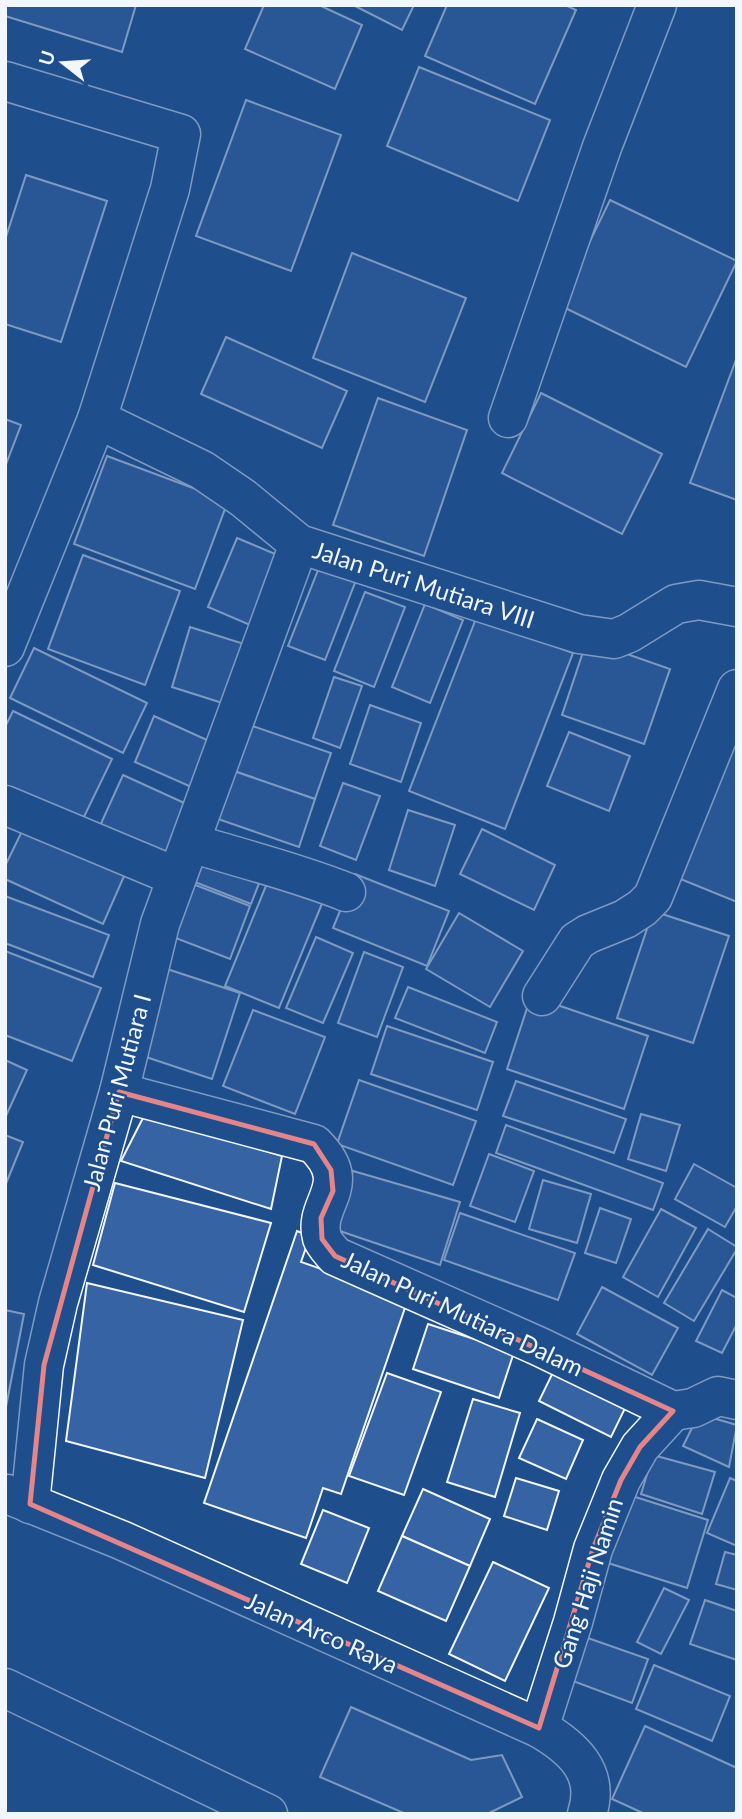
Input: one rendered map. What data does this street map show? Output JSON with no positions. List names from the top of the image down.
{
  "streets": {
    "street": [
      "Jalan Puri Mutiara VIII",
      "Jalan Puri Mutiara I",
      "Jalan Puri Mutiara Dalam",
      "Gang Haji Namin",
      "Jalan Arco Raya"
    ]
  },
  "crossings": [
    ["Jalan Puri Mutiara VIII", "Jalan Puri Mutiara I"],
    ["Jalan Puri Mutiara I", "Jalan Puri Mutiara Dalam"],
    ["Jalan Puri Mutiara I", "Jalan Arco Raya"],
    ["Jalan Puri Mutiara Dalam", "Gang Haji Namin"],
    ["Gang Haji Namin", "Jalan Arco Raya"]
  ],
  "north": "left"
}
